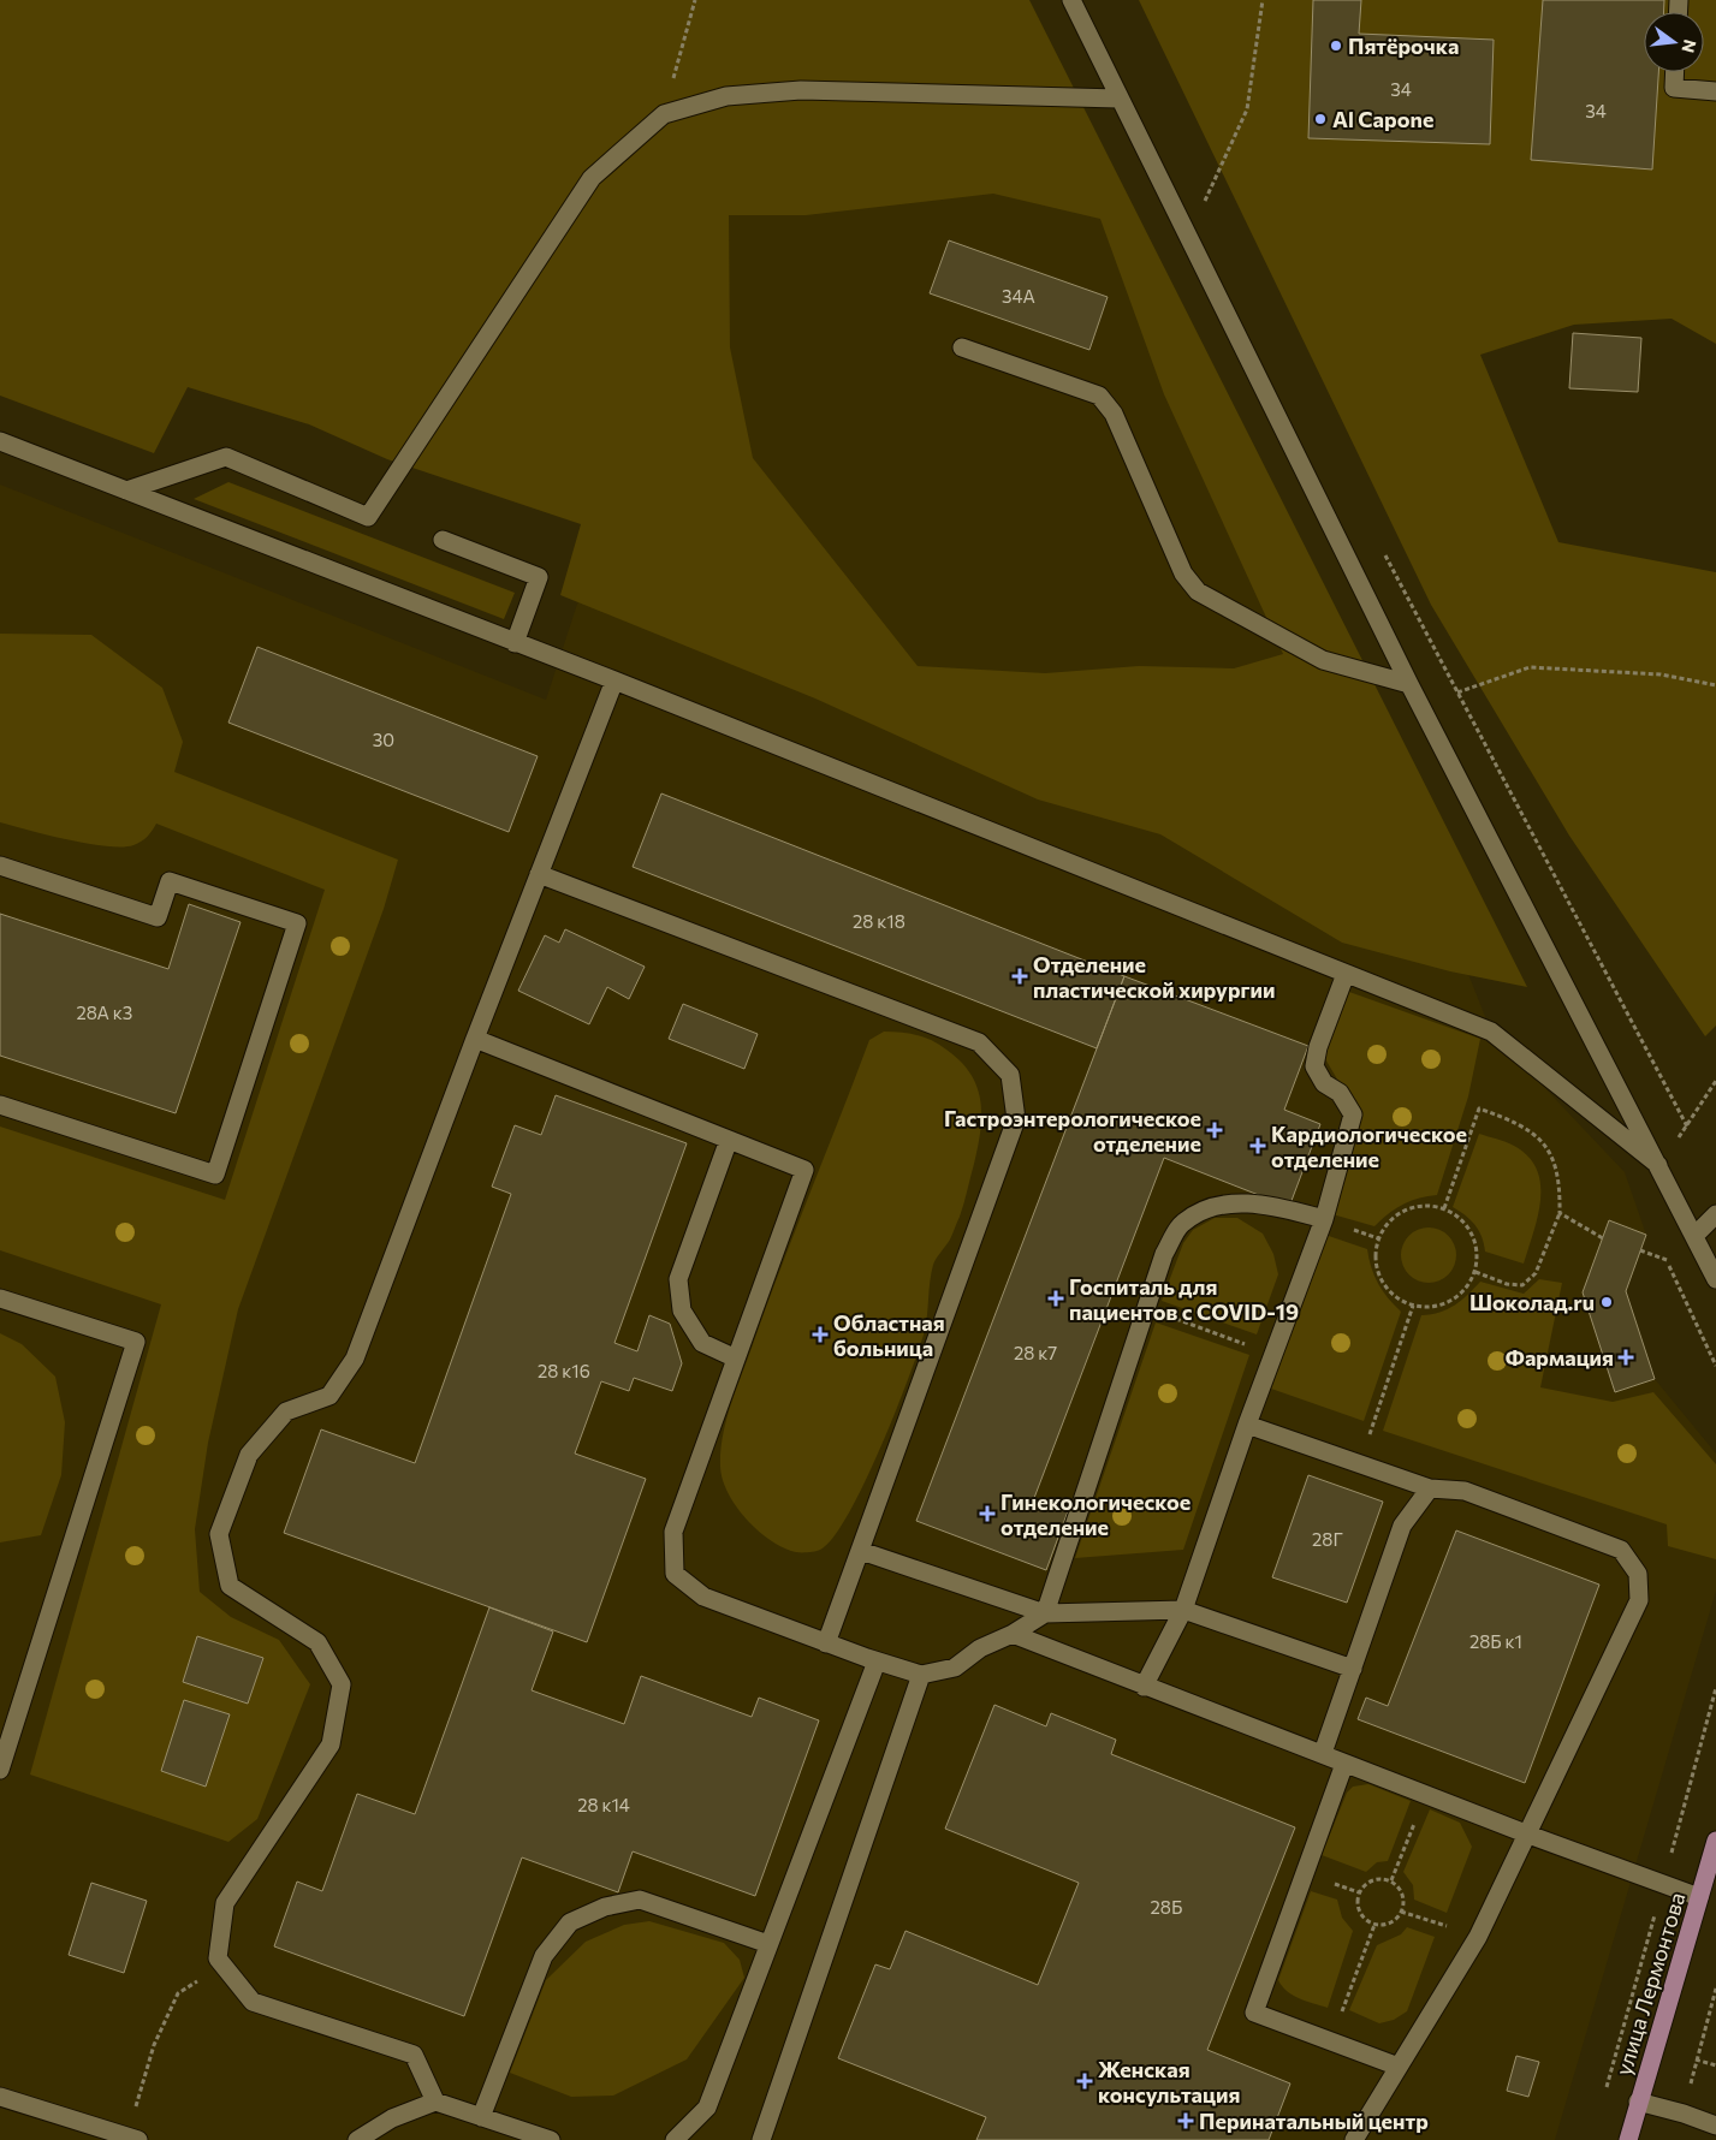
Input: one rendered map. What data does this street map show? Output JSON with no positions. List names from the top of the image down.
{
  "streets": {
    "main road": ["улица Лермонтова"]
  },
  "places": {
    "other": ["Пятёрочка", "Al Capone", "Шоколад.ru"],
    "health": [
      "Отделение пластической хирургии",
      "Гастроэнтерологическое отделение",
      "Кардиологическое отделение",
      "Госпиталь для пациентов с COVID-19",
      "Областная больница",
      "Фармация",
      "Гинекологическое отделение",
      "Женская консультация",
      "Перинатальный центр"
    ]
  },
  "house_numbers": [
    "34",
    "34",
    "34А",
    "30",
    "28 к18",
    "28А к3",
    "28 к7",
    "28 к16",
    "28Г",
    "28Б к1",
    "28 к14",
    "28Б"
  ],
  "north": "right"
}
